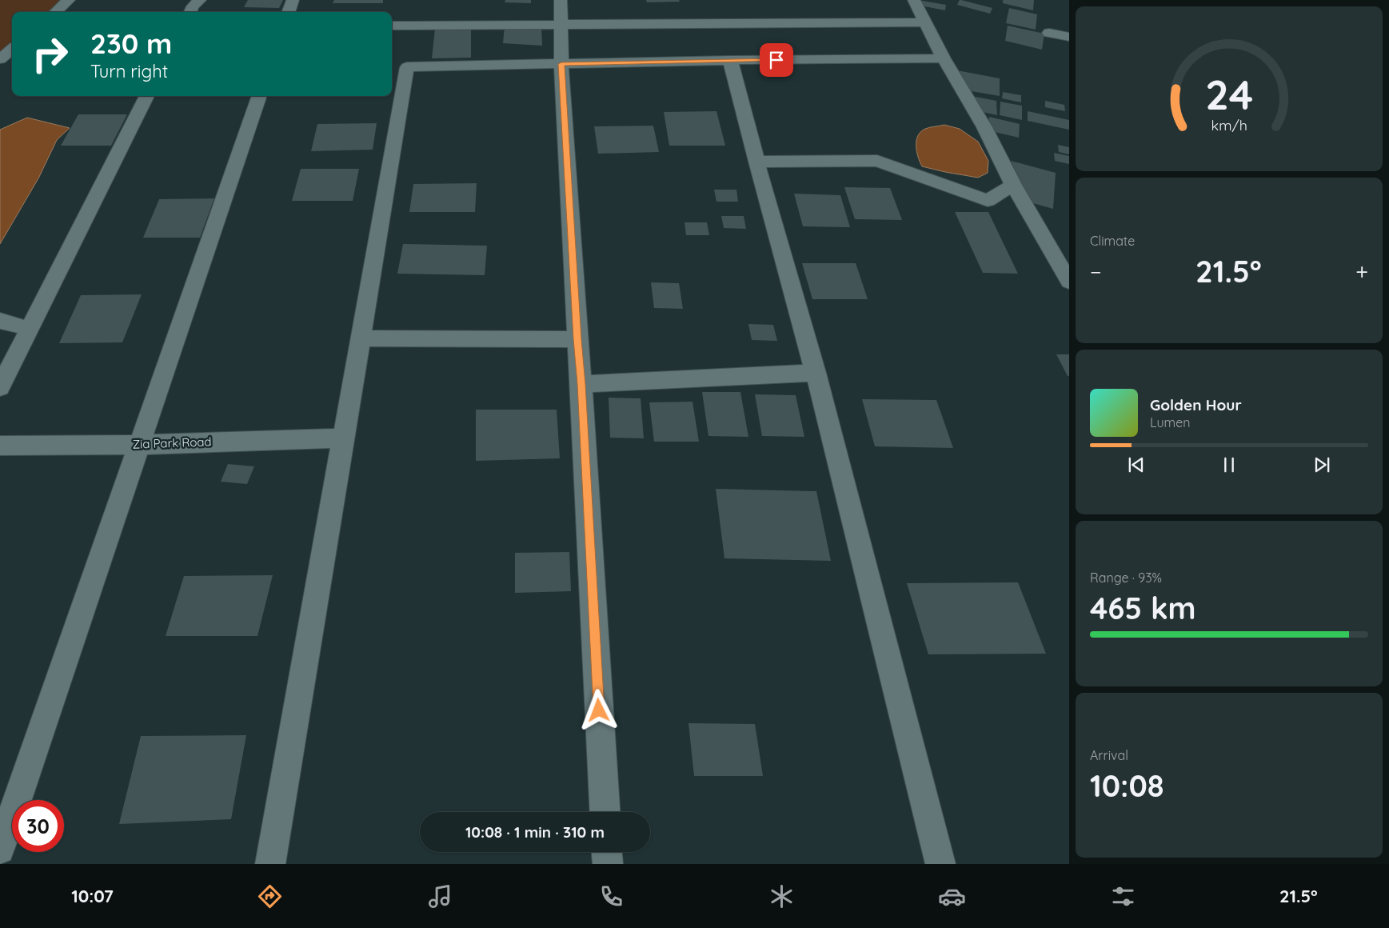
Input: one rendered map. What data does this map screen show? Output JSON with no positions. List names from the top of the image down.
{
  "streets": {
    "street": ["Zia Park Road"]
  },
  "page": {
    "turn": ["230 m", "Turn right"],
    "tile": [
      "Climate",
      ["Range · 93%", "465 km"],
      ["Arrival", "10:08"]
    ],
    "heat": ["−", "21.5°", "+"],
    "song": ["Golden Hour", "Lumen"],
    "limit": "30",
    "trip": "10:08 · 1 min · 310 m",
    "tabs": ["10:07", "21.5°"],
    "gauge": ["24", "km/h"]
  }
}
